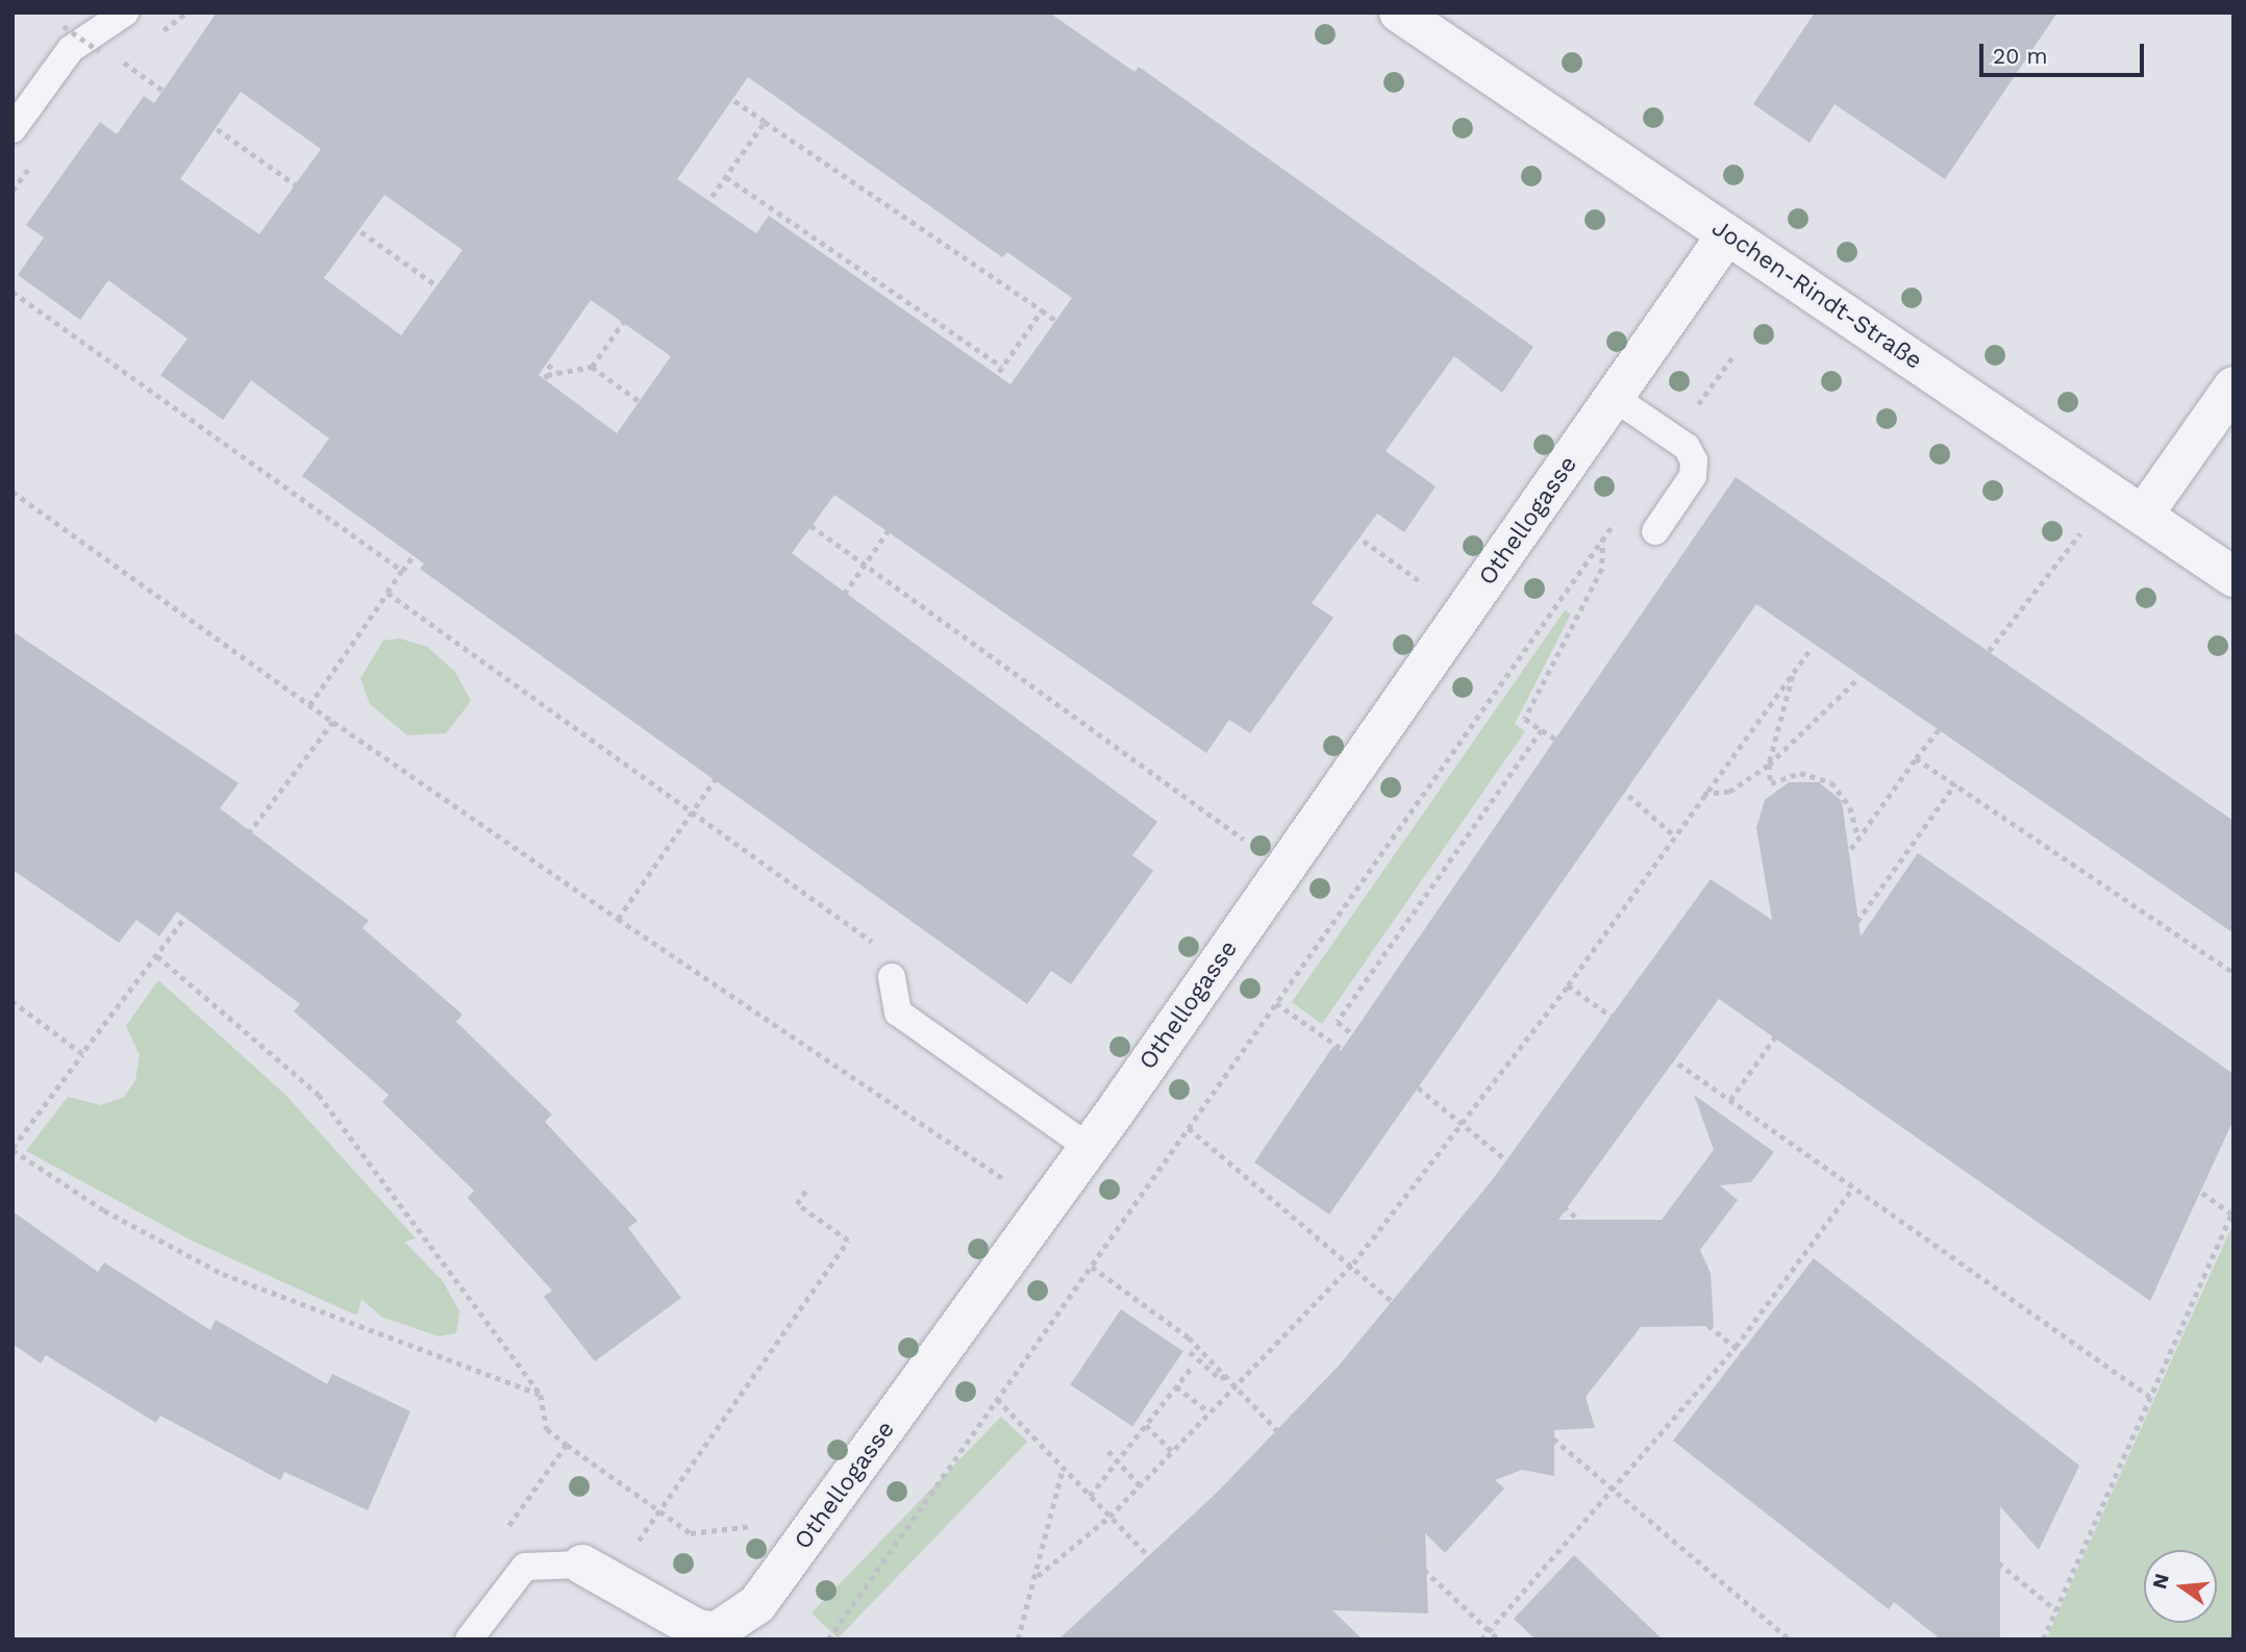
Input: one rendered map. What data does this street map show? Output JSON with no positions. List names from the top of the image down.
{
  "streets": {
    "street": ["Jochen-Rindt-Straße", "Othellogasse"]
  },
  "crossings": [
    ["Jochen-Rindt-Straße", "Othellogasse"]
  ],
  "scale_bar": "20 m",
  "north": "left"
}
